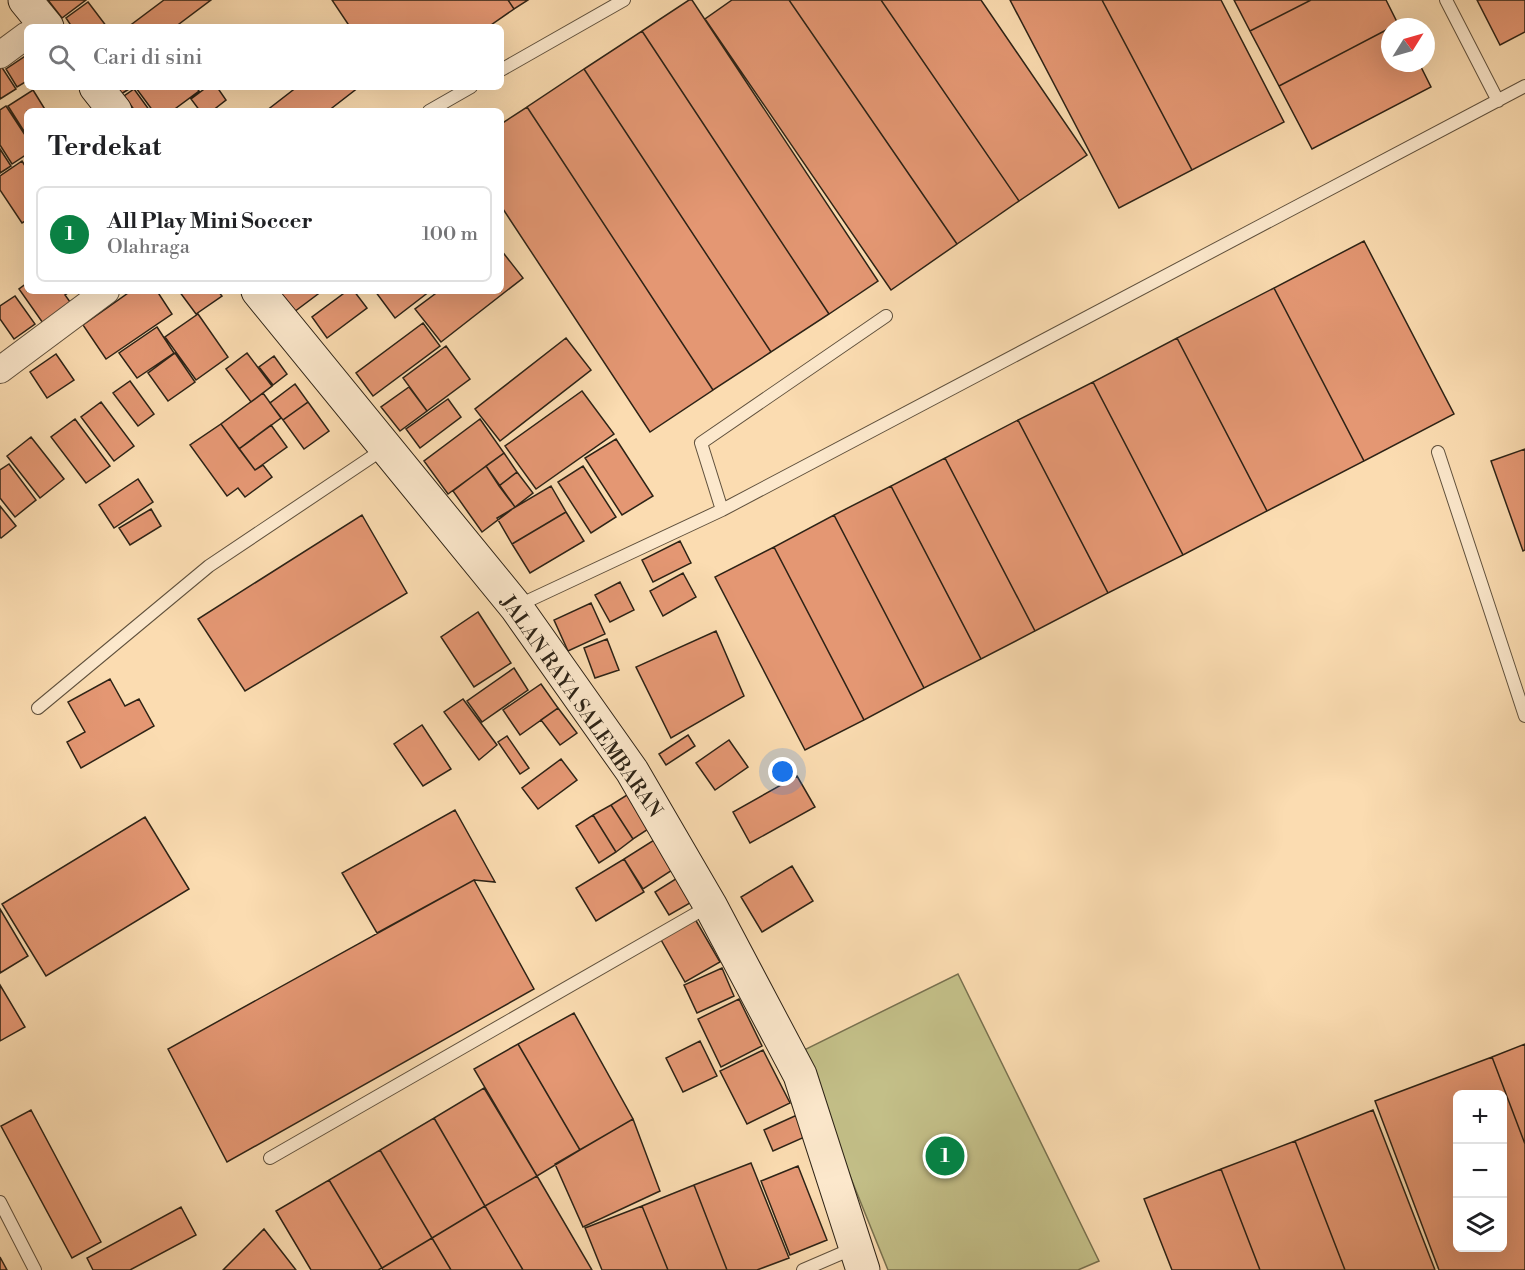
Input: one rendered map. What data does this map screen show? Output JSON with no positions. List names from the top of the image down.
{
  "streets": {
    "main road": ["JALAN RAYA SALEMBARAN"]
  },
  "north": "top right",
  "page": {
    "search": "Cari di sini",
    "heading": "Terdekat",
    "list": [
      {
        "mark": "1",
        "name": "All Play Mini Soccer",
        "note": "Olahraga",
        "value": "100 m"
      }
    ],
    "map_buttons": ["+", "−"],
    "pins": "1"
  }
}
